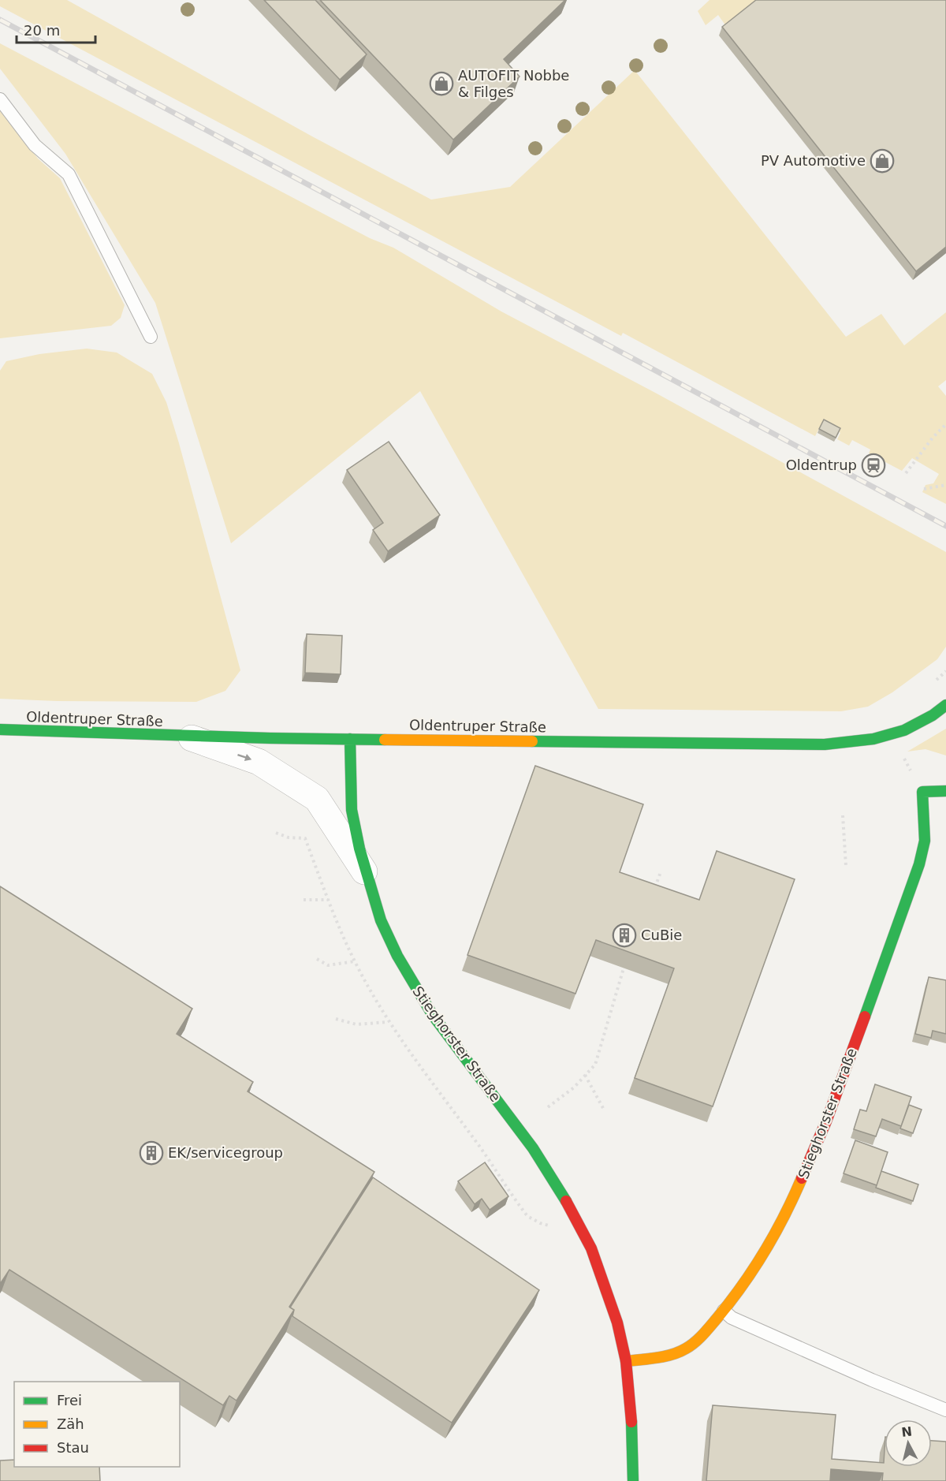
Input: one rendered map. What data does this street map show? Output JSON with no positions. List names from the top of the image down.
{
  "streets": {
    "street": ["Oldentruper Straße", "Stieghorster Straße"]
  },
  "crossings": [
    ["Oldentruper Straße", "Stieghorster Straße"]
  ],
  "places": {
    "shop": ["AUTOFIT Nobbe & Filges", "PV Automotive"],
    "station": ["Oldentrup"],
    "building": ["CuBie", "EK/servicegroup"]
  },
  "legend": ["Frei", "Zäh", "Stau"],
  "scale_bar": "20 m",
  "north": "top"
}
